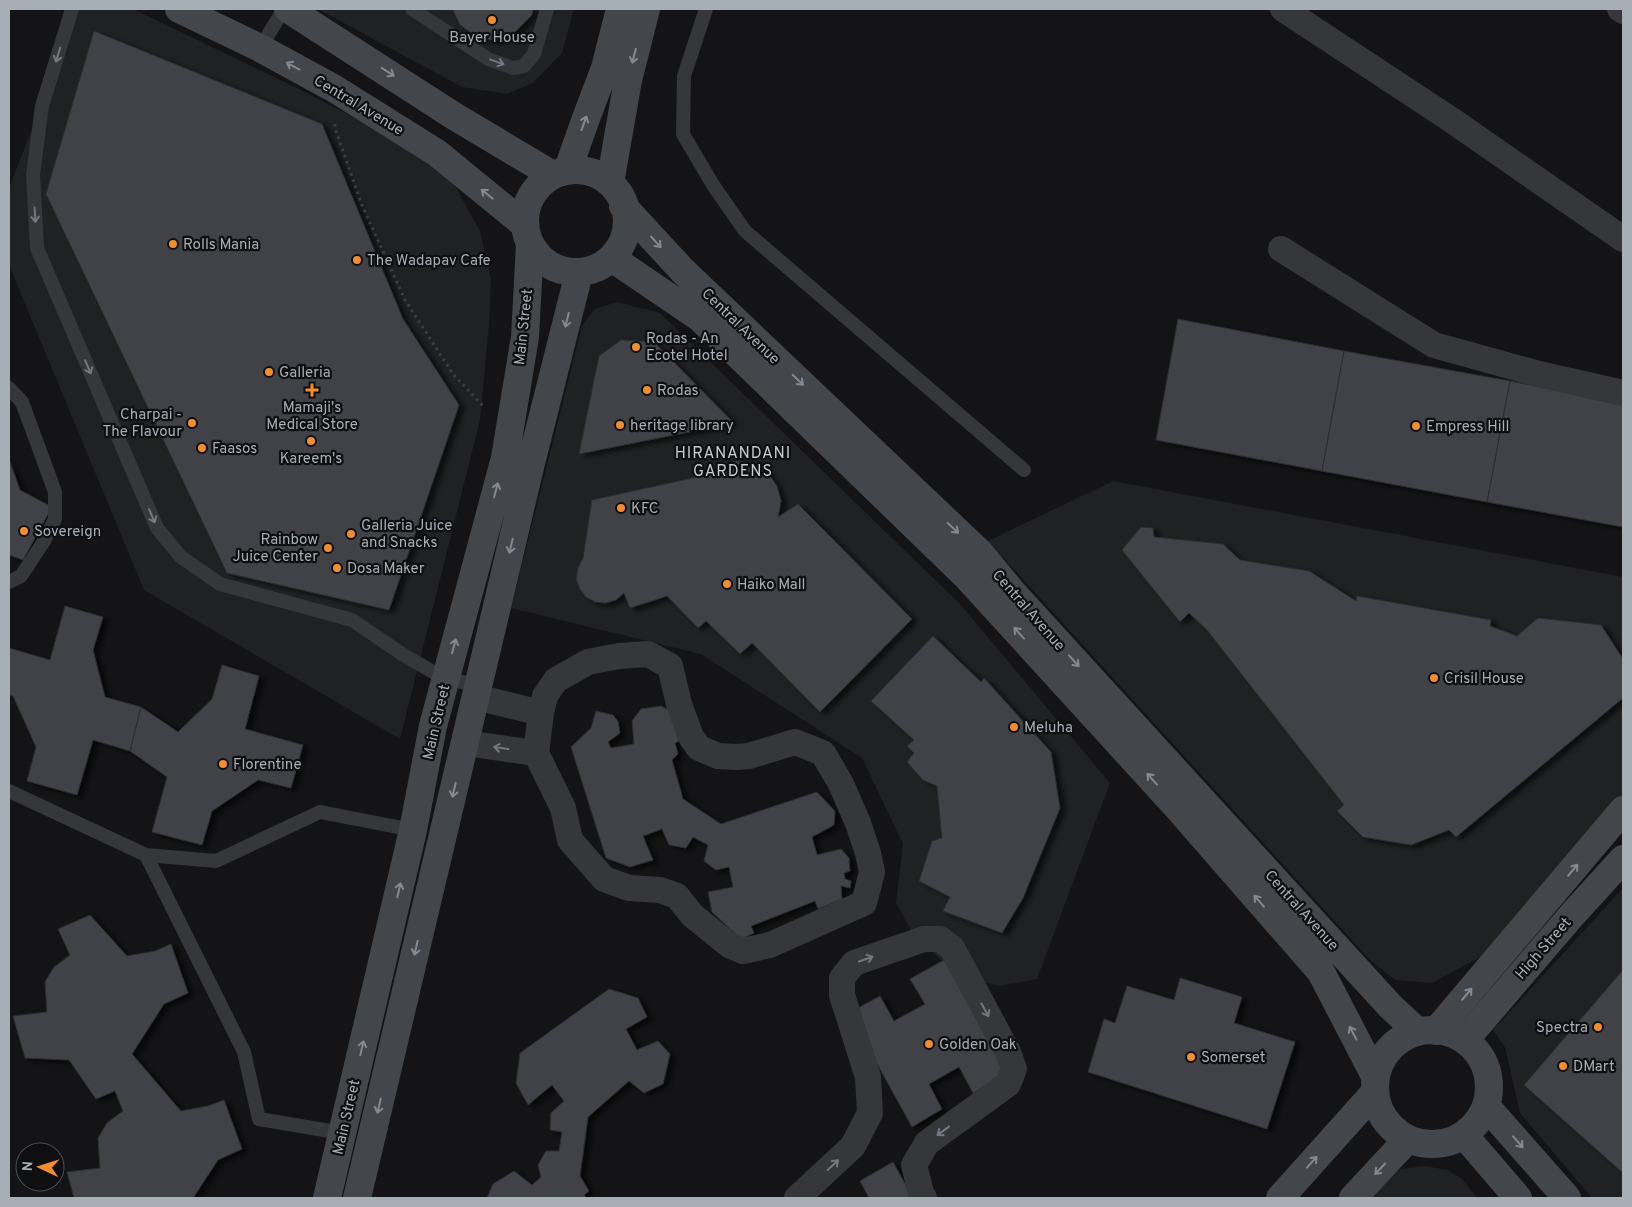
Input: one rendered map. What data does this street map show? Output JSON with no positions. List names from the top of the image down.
{
  "streets": {
    "street": ["Central Avenue", "Main Street", "High Street"]
  },
  "crossings": [
    ["Central Avenue", "Main Street"],
    ["Central Avenue", "High Street"]
  ],
  "districts": ["HIRANANDANI GARDENS"],
  "places": {
    "other": [
      "Bayer House",
      "Rolls Mania",
      "The Wadapav Cafe",
      "Rodas - An Ecotel Hotel",
      "Galleria",
      "Rodas",
      "Charpai - The Flavour",
      "heritage library",
      "Empress Hill",
      "Kareem's",
      "Faasos",
      "KFC",
      "Sovereign",
      "Galleria Juice and Snacks",
      "Rainbow Juice Center",
      "Dosa Maker",
      "Haiko Mall",
      "Crisil House",
      "Meluha",
      "Florentine",
      "Spectra",
      "Golden Oak",
      "Somerset",
      "DMart"
    ],
    "health": ["Mamaji's Medical Store"]
  },
  "north": "left"
}
